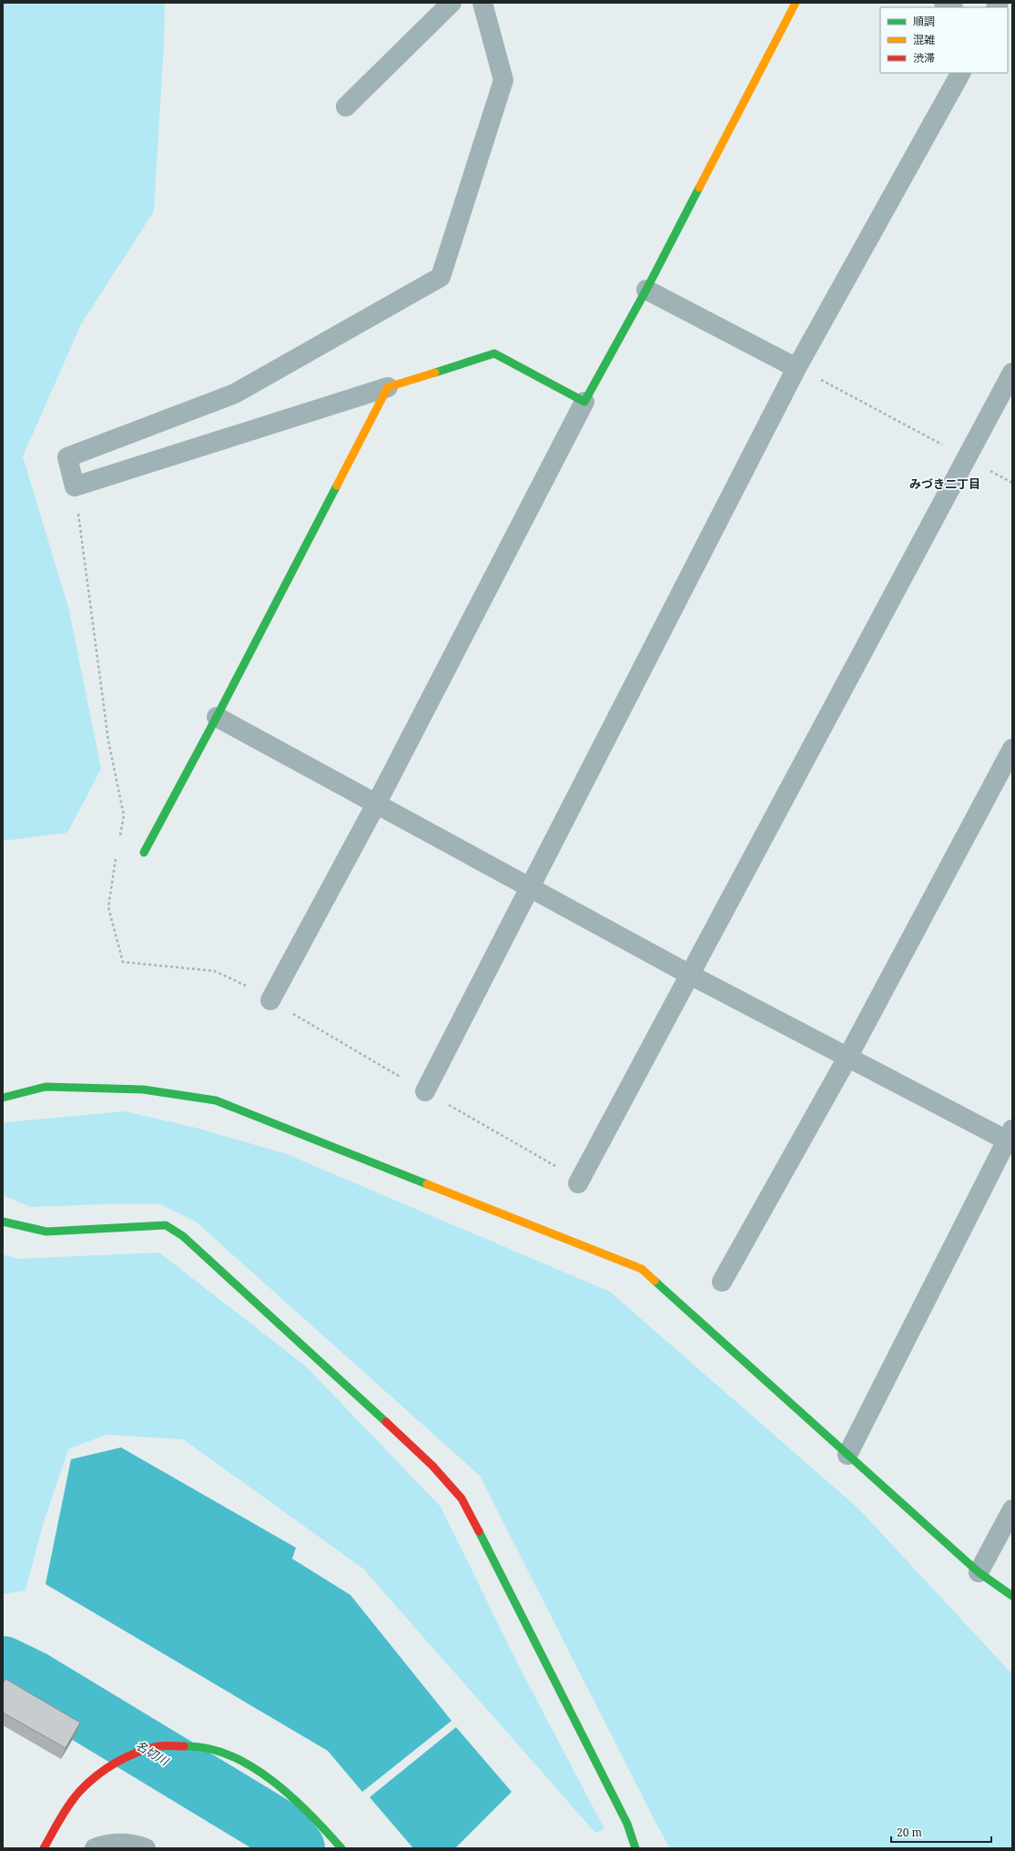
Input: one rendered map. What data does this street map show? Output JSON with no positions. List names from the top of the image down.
{
  "districts": ["みづき二丁目"],
  "water": ["名切川"],
  "legend": ["順調", "混雑", "渋滞"],
  "scale_bar": "20 m"
}
